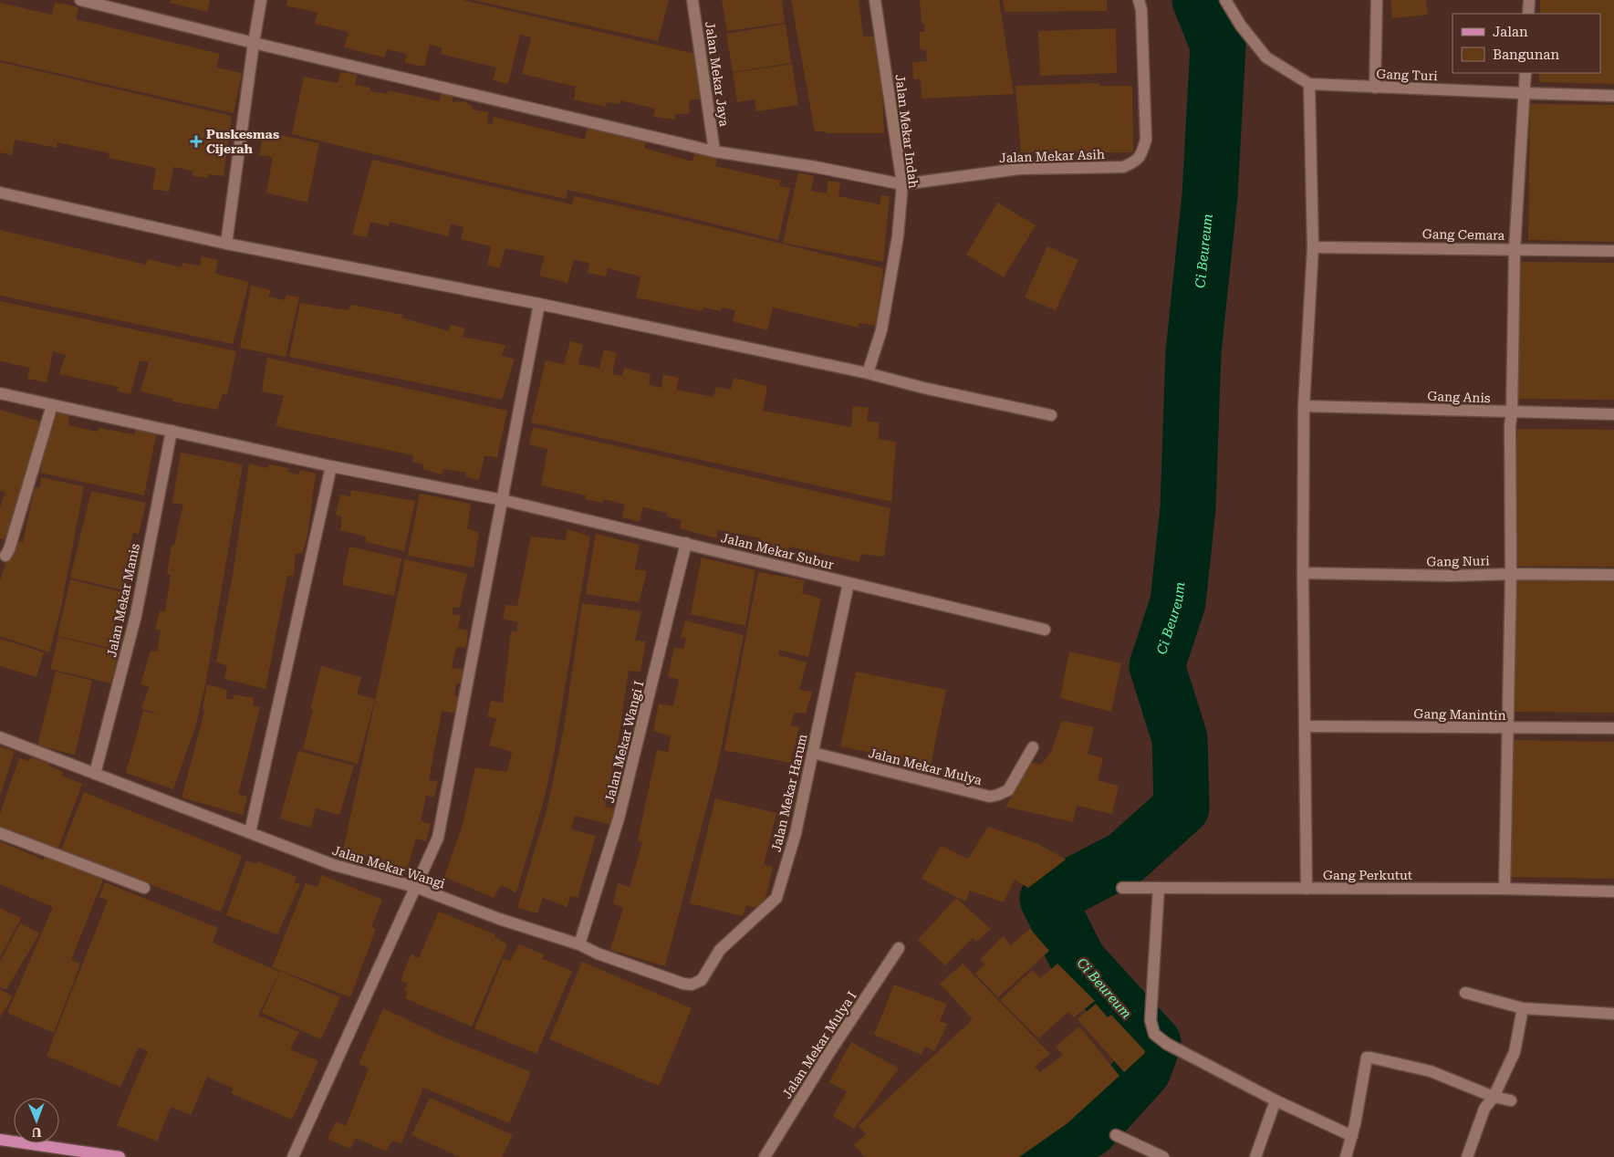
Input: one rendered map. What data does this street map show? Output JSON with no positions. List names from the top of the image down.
{
  "streets": {
    "street": [
      "Jalan Mekar Jaya",
      "Gang Turi",
      "Jalan Mekar Indah",
      "Jalan Mekar Asih",
      "Gang Cemara",
      "Gang Anis",
      "Jalan Mekar Subur",
      "Gang Nuri",
      "Jalan Mekar Manis",
      "Gang Manintin",
      "Jalan Mekar Wangi I",
      "Jalan Mekar Mulya",
      "Jalan Mekar Harum",
      "Jalan Mekar Wangi",
      "Gang Perkutut",
      "Jalan Mekar Mulya I"
    ]
  },
  "crossings": [
    ["Jalan Mekar Jaya", "Jalan Mekar Asih"],
    ["Jalan Mekar Indah", "Jalan Mekar Asih"],
    ["Jalan Mekar Subur", "Jalan Mekar Manis"],
    ["Jalan Mekar Subur", "Jalan Mekar Wangi I"],
    ["Jalan Mekar Subur", "Jalan Mekar Harum"],
    ["Jalan Mekar Manis", "Jalan Mekar Wangi"],
    ["Jalan Mekar Wangi I", "Jalan Mekar Wangi"],
    ["Jalan Mekar Mulya", "Jalan Mekar Harum"],
    ["Jalan Mekar Harum", "Jalan Mekar Wangi"]
  ],
  "water": ["Ci Beureum"],
  "places": {
    "health": ["Puskesmas Cijerah"]
  },
  "legend": ["Jalan", "Bangunan"],
  "north": "bottom"
}
